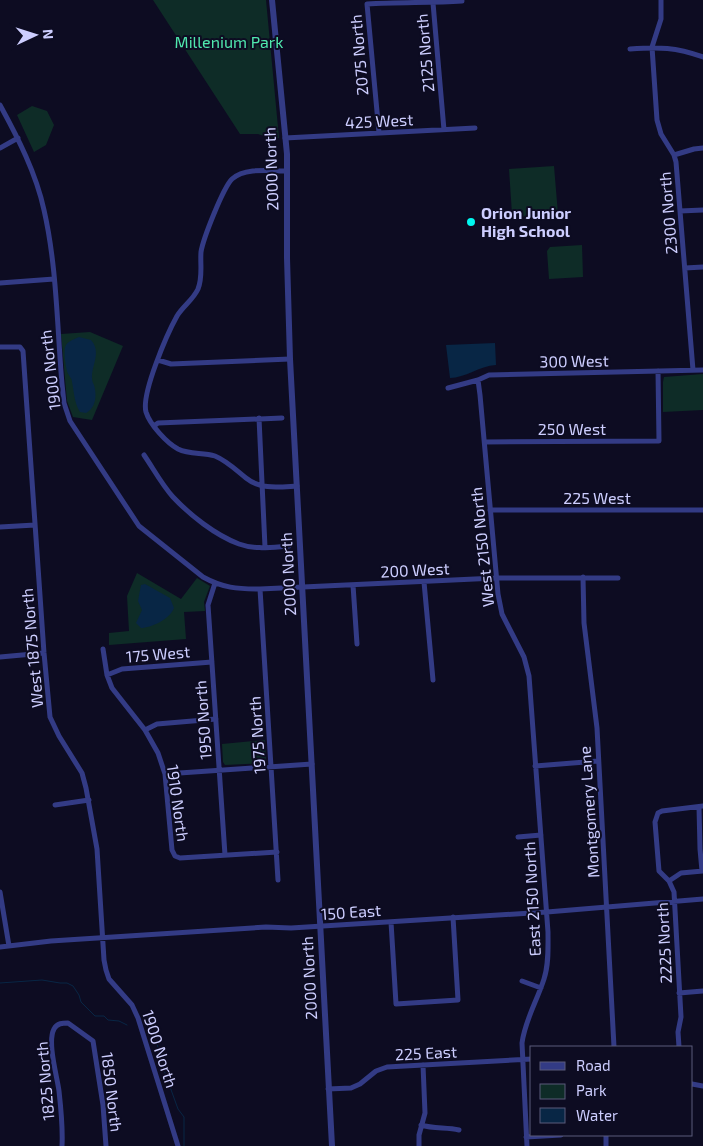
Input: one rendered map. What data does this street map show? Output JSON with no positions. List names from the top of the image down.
{
  "streets": {
    "street": [
      "2125 North",
      "2075 North",
      "425 West",
      "2000 North",
      "2300 North",
      "300 West",
      "1900 North",
      "250 West",
      "225 West",
      "West 2150 North",
      "200 West",
      "West 1875 North",
      "175 West",
      "1950 North",
      "1975 North",
      "1910 North",
      "Montgomery Lane",
      "East 2150 North",
      "150 East",
      "2225 North",
      "225 East",
      "1825 North",
      "1850 North"
    ]
  },
  "crossings": [
    ["2125 North", "2075 North"],
    ["2125 North", "425 West"],
    ["2075 North", "425 West"],
    ["425 West", "2000 North"],
    ["2000 North", "200 West"],
    ["2000 North", "150 East"],
    ["2000 North", "225 East"],
    ["2300 North", "300 West"],
    ["300 West", "250 West"],
    ["300 West", "West 2150 North"],
    ["1900 North", "200 West"],
    ["1900 North", "West 1875 North"],
    ["1900 North", "1950 North"],
    ["1900 North", "150 East"],
    ["250 West", "West 2150 North"],
    ["225 West", "West 2150 North"],
    ["West 2150 North", "200 West"],
    ["West 2150 North", "East 2150 North"],
    ["200 West", "1950 North"],
    ["200 West", "1975 North"],
    ["200 West", "Montgomery Lane"],
    ["West 1875 North", "150 East"],
    ["175 West", "1950 North"],
    ["175 West", "1910 North"],
    ["1950 North", "1910 North"],
    ["Montgomery Lane", "150 East"],
    ["East 2150 North", "150 East"],
    ["East 2150 North", "225 East"],
    ["150 East", "2225 North"],
    ["1825 North", "1850 North"]
  ],
  "parks": ["Millenium Park"],
  "places": ["Orion Junior High School"],
  "legend": ["Road", "Park", "Water"],
  "north": "right"
}
